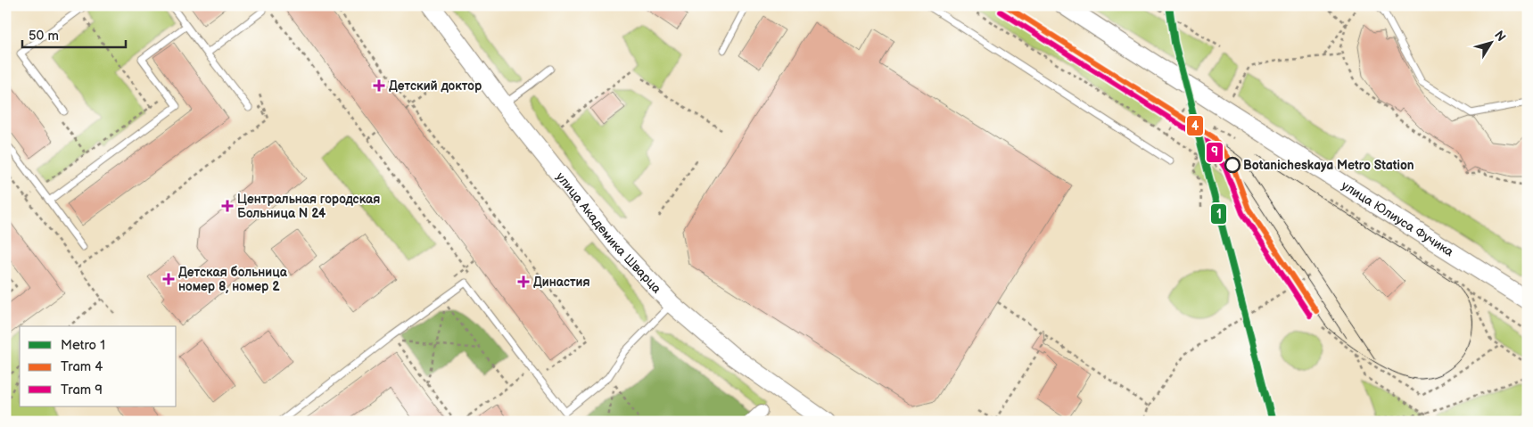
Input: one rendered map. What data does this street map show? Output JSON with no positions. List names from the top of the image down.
{
  "streets": {
    "street": ["улица Юлиуса Фучика", "улица Академика Шварца"]
  },
  "places": {
    "health": [
      "Детский доктор",
      "Центральная городская Больница N 24",
      "Детская больница номер 8, номер 2",
      "Династия"
    ],
    "other": ["Botanicheskaya Metro Station"]
  },
  "lines": ["metro line 1", "tram line 4", "tram line 9"],
  "legend": ["Metro 1", "Tram 4", "Tram 9"],
  "scale_bar": "50 m",
  "north": "top right"
}
